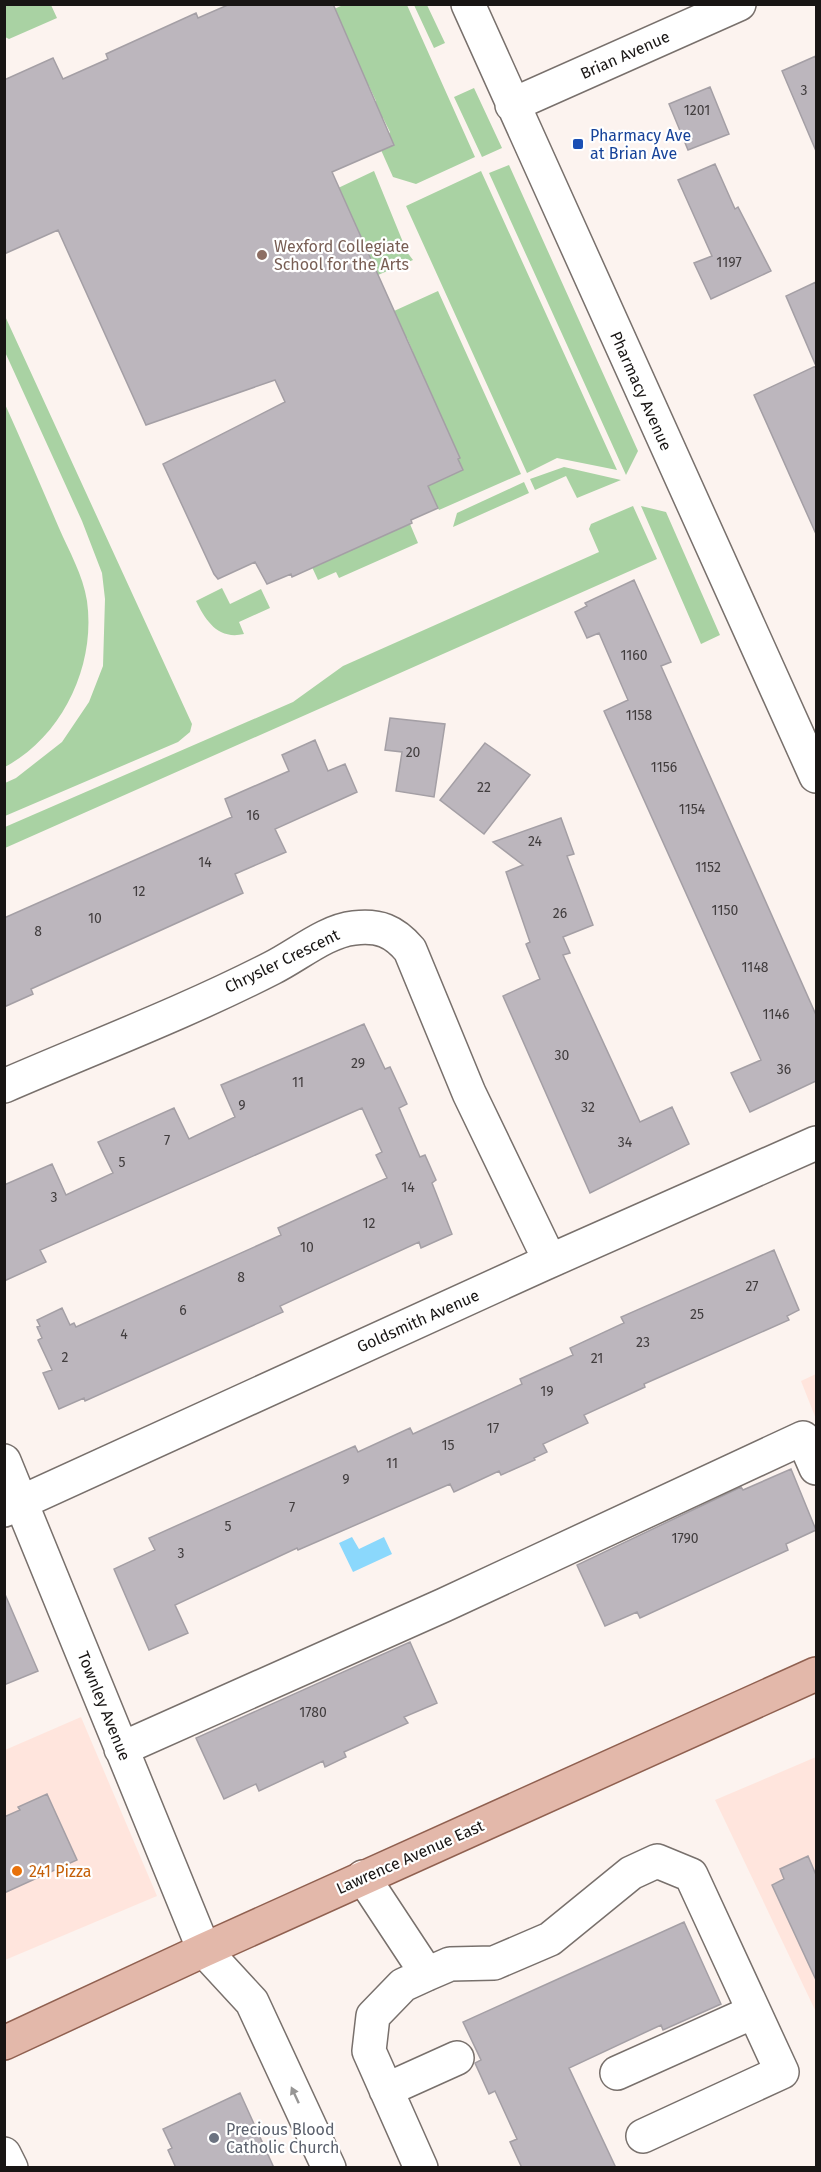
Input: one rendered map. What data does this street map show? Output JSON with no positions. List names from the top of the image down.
{
  "streets": {
    "main road": ["Lawrence Avenue East"],
    "street": [
      "Brian Avenue",
      "Pharmacy Avenue",
      "Chrysler Crescent",
      "Goldsmith Avenue",
      "Townley Avenue"
    ]
  },
  "crossings": [
    ["Brian Avenue", "Pharmacy Avenue"],
    ["Chrysler Crescent", "Goldsmith Avenue"],
    ["Goldsmith Avenue", "Townley Avenue"],
    ["Townley Avenue", "Lawrence Avenue East"]
  ],
  "places": {
    "transit": ["Pharmacy Ave at Brian Ave"],
    "other": ["Wexford Collegiate School for the Arts", "241 Pizza", "Precious Blood Catholic Church"]
  },
  "house_numbers": [
    "3",
    "1201",
    "1197",
    "1160",
    "1158",
    "20",
    "1156",
    "22",
    "1154",
    "16",
    "24",
    "14",
    "1152",
    "12",
    "1150",
    "26",
    "10",
    "8",
    "1148",
    "1146",
    "30",
    "29",
    "36",
    "11",
    "9",
    "32",
    "7",
    "34",
    "5",
    "14",
    "3",
    "12",
    "10",
    "8",
    "27",
    "6",
    "25",
    "4",
    "23",
    "2",
    "21",
    "19",
    "17",
    "15",
    "11",
    "9",
    "7",
    "5",
    "1790",
    "3",
    "1780"
  ]
}
